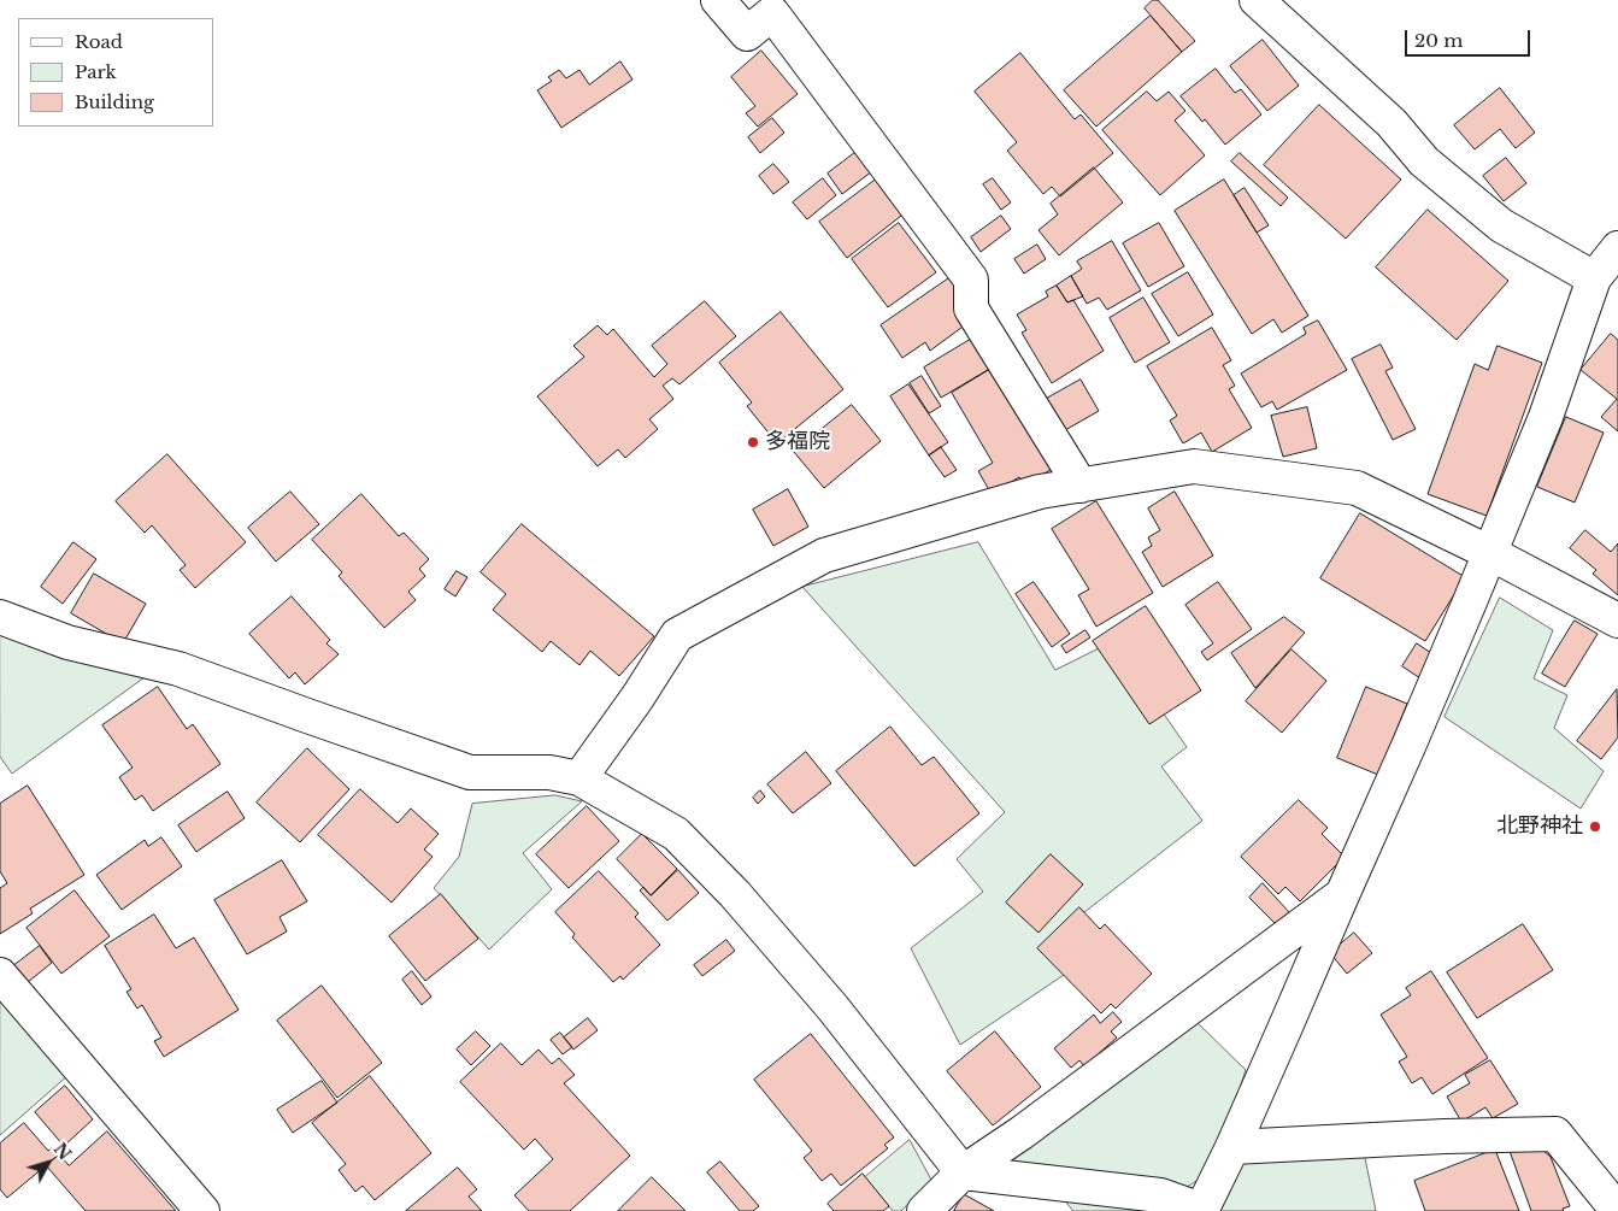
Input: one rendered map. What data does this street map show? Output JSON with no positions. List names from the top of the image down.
{
  "places": ["多福院", "北野神社"],
  "legend": ["Road", "Park", "Building"],
  "scale_bar": "20 m",
  "north": "top right"
}
